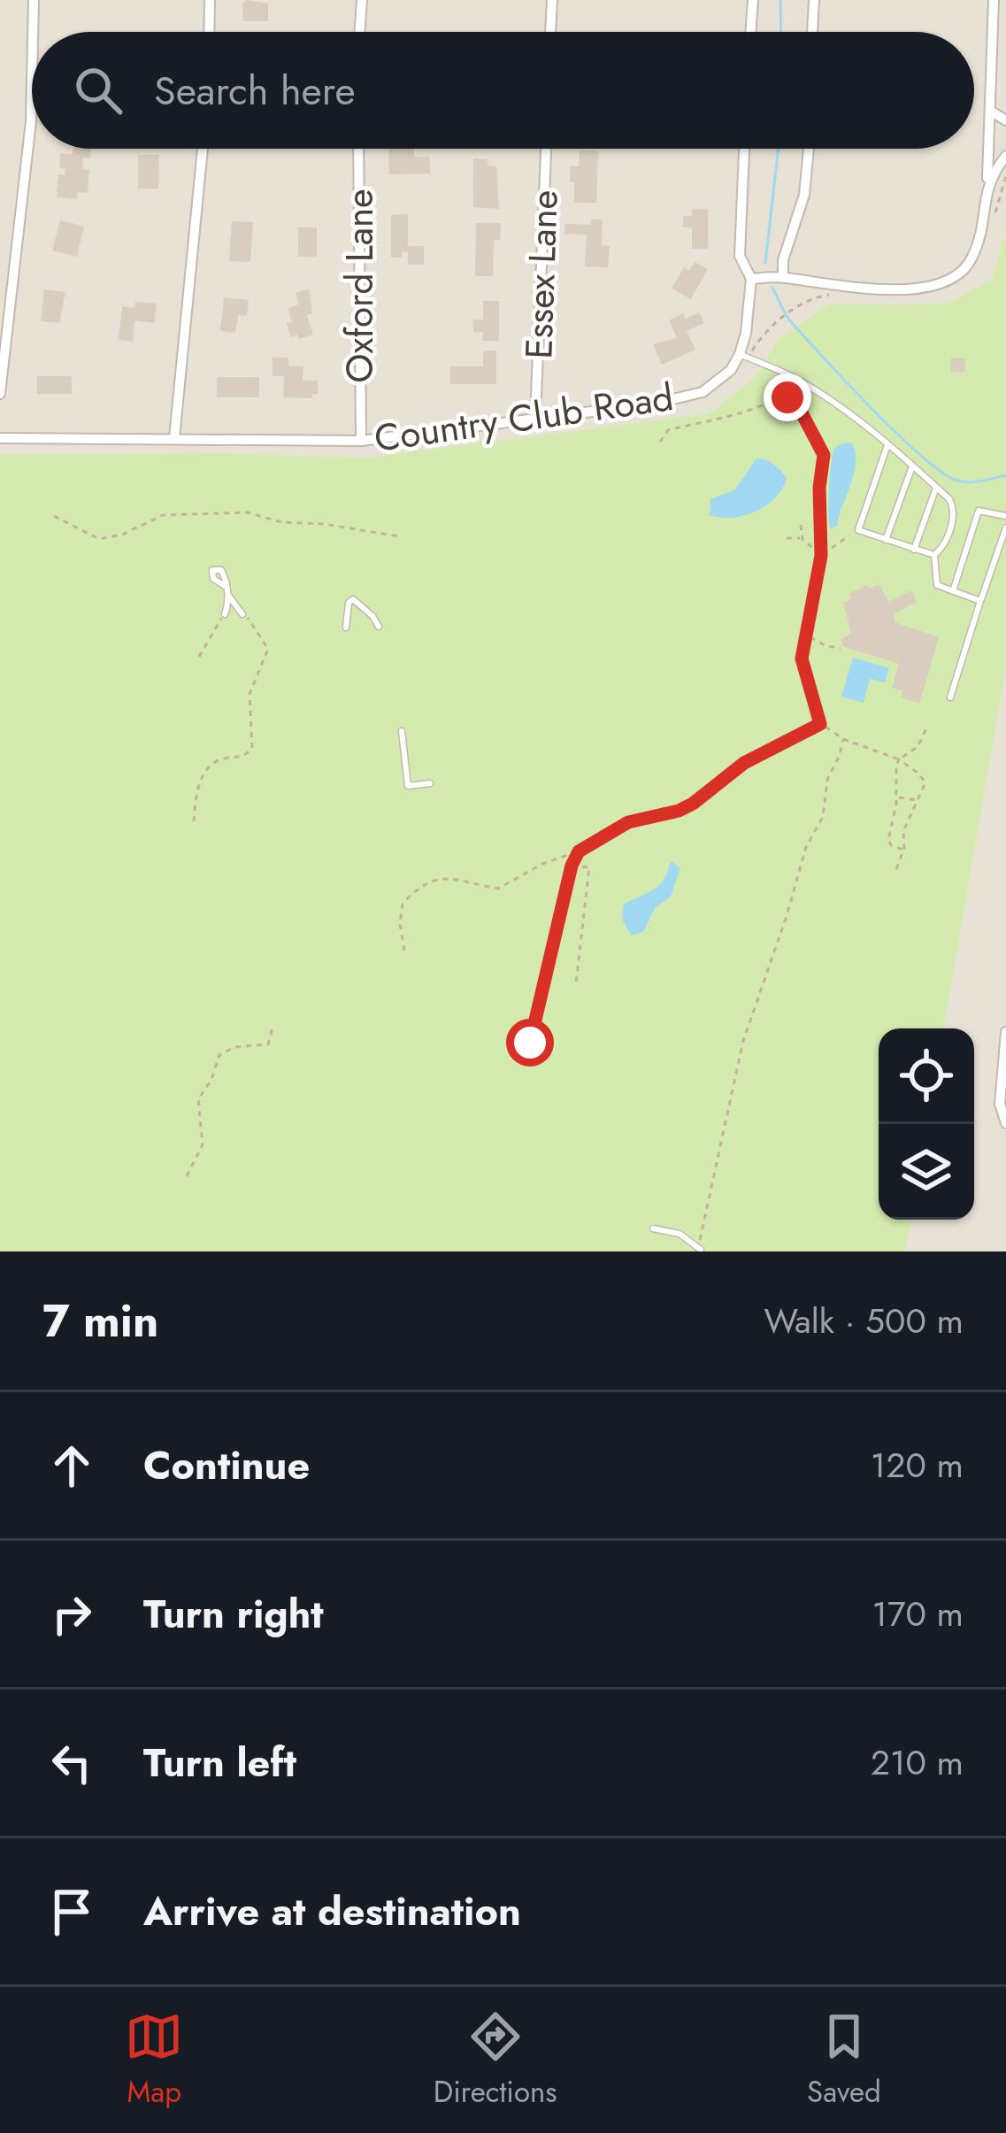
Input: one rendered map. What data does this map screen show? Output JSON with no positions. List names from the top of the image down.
{
  "streets": {
    "street": ["Essex Lane", "Oxford Lane", "Country Club Road"]
  },
  "crossings": [
    ["Essex Lane", "Country Club Road"],
    ["Oxford Lane", "Country Club Road"]
  ],
  "page": {
    "search": "Search here",
    "heading": ["7 min", "Walk · 500 m"],
    "list": [
      ["Continue", "120 m"],
      ["Turn right", "170 m"],
      ["Turn left", "210 m"],
      "Arrive at destination"
    ],
    "nav": ["Map", "Directions", "Saved"]
  }
}
